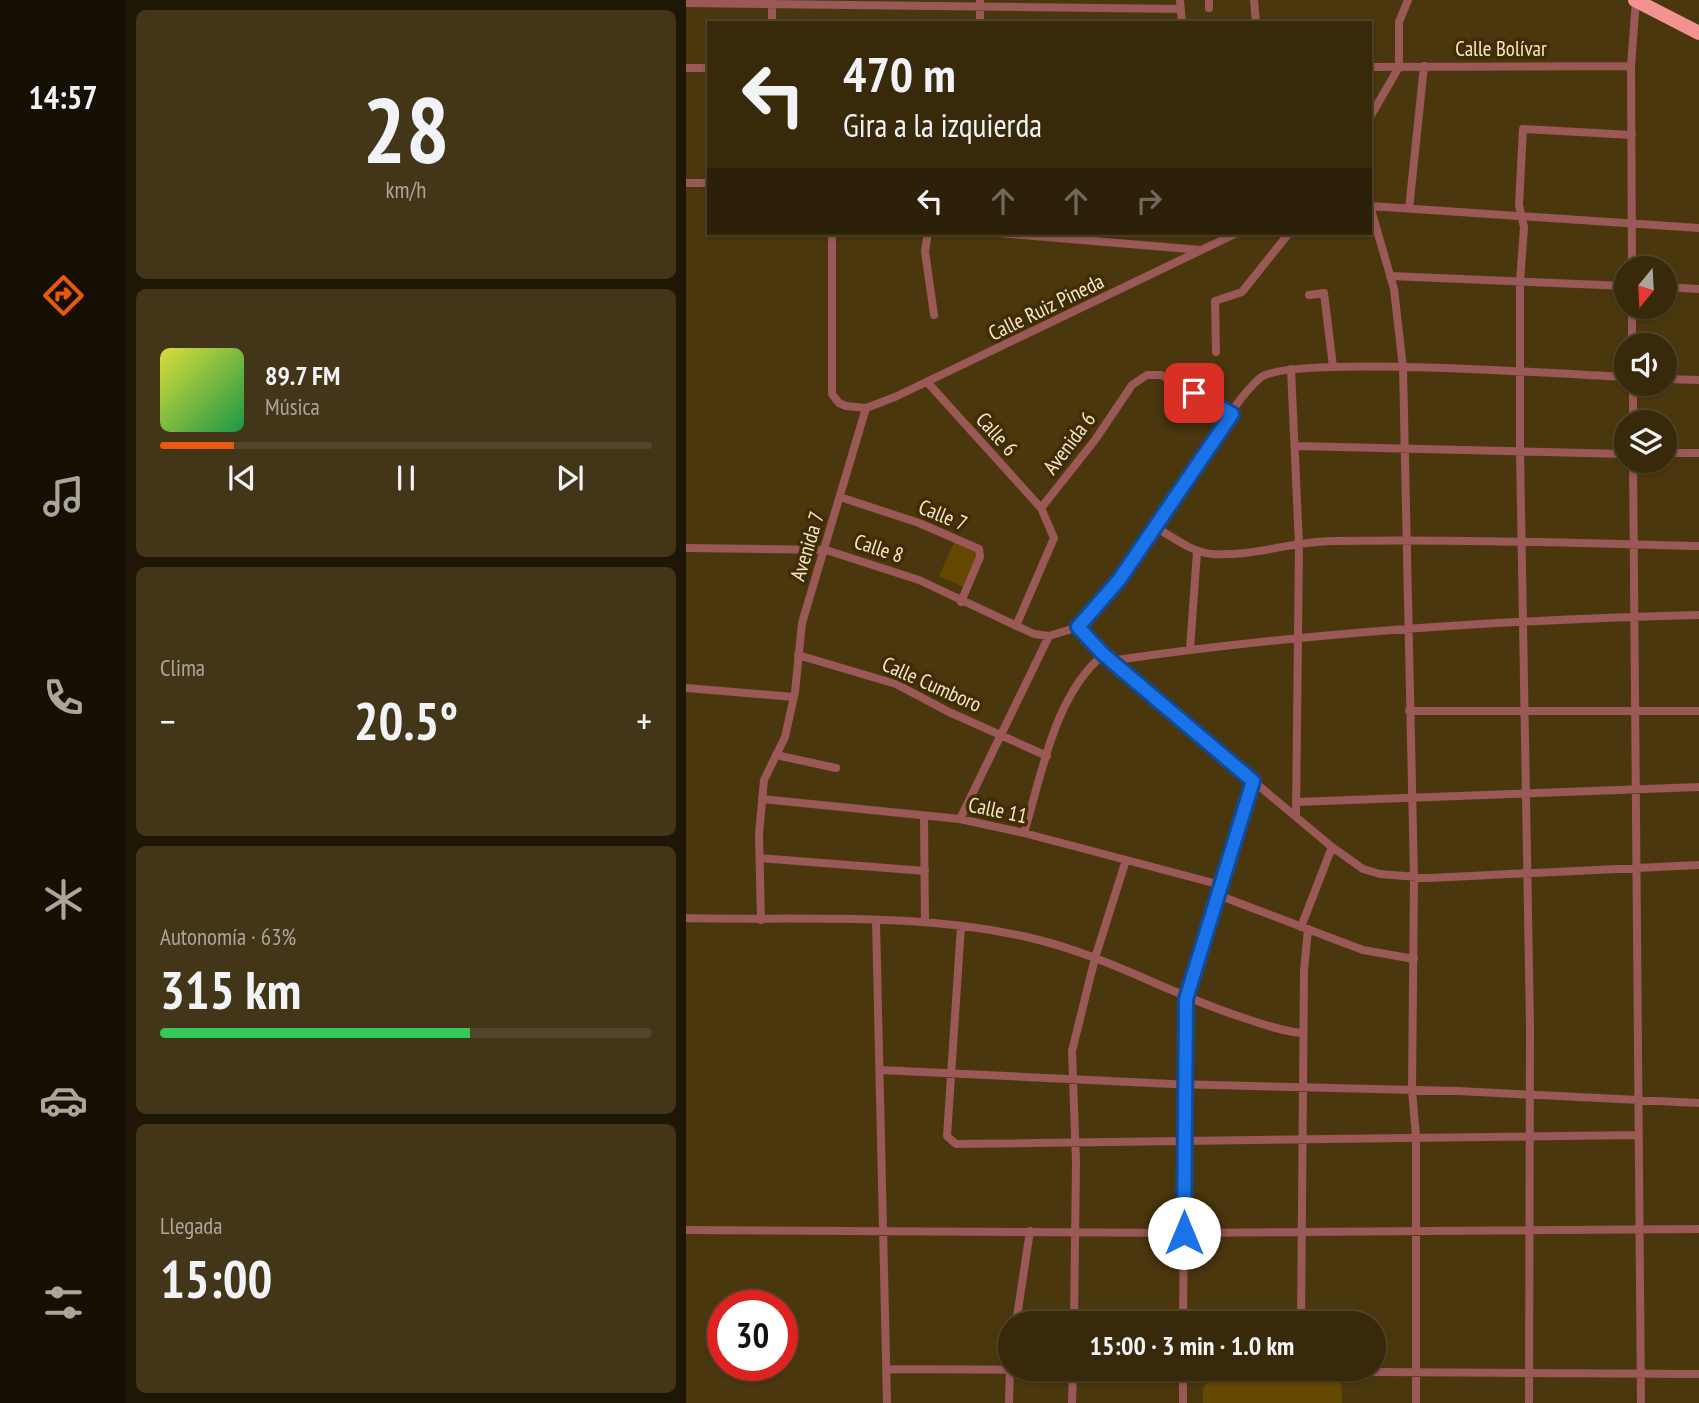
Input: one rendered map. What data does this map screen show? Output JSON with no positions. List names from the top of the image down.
{
  "streets": {
    "street": [
      "Calle Bolívar",
      "Calle Ruiz Pineda",
      "Calle 6",
      "Avenida 6",
      "Calle 7",
      "Avenida 7",
      "Calle 8",
      "Calle Cumboro",
      "Calle 11"
    ]
  },
  "crossings": [
    ["Calle Ruiz Pineda", "Calle 6"],
    ["Calle Ruiz Pineda", "Avenida 7"],
    ["Calle 6", "Avenida 6"],
    ["Calle 7", "Avenida 7"],
    ["Calle 7", "Calle 8"],
    ["Avenida 7", "Calle 8"],
    ["Avenida 7", "Calle Cumboro"],
    ["Avenida 7", "Calle 11"]
  ],
  "north": "bottom",
  "page": {
    "tabs": "14:57",
    "tile": [
      ["28", "km/h"],
      "Clima",
      ["Autonomía · 63%", "315 km"],
      ["Llegada", "15:00"]
    ],
    "turn": ["470 m", "Gira a la izquierda"],
    "song": ["89.7 FM", "Música"],
    "heat": ["−", "20.5°", "+"],
    "limit": "30",
    "trip": "15:00 · 3 min · 1.0 km"
  }
}
